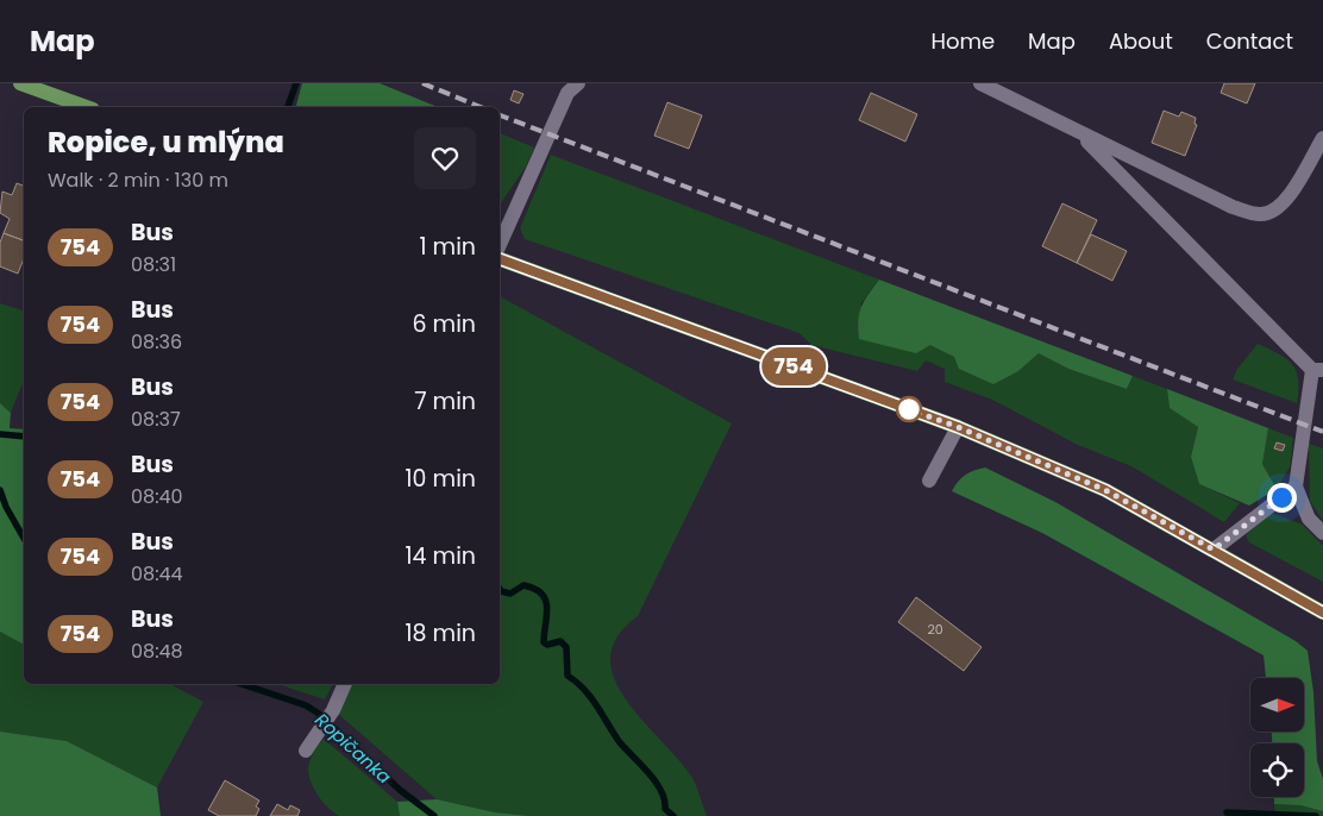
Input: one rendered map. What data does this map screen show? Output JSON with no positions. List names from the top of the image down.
{
  "water": ["Ropičanka"],
  "lines": ["bus line 754"],
  "house_numbers": ["20"],
  "north": "right",
  "page": {
    "header": "Map",
    "nav": [
      "Home",
      "Map",
      "About",
      "Contact"
    ],
    "on_map": "754",
    "heading": ["Ropice, u mlýna", "Walk · 2 min · 130 m"],
    "list": [
      {
        "mark": "754",
        "name": "Bus",
        "note": "08:31",
        "value": "1 min"
      },
      {
        "mark": "754",
        "name": "Bus",
        "note": "08:36",
        "value": "6 min"
      },
      {
        "mark": "754",
        "name": "Bus",
        "note": "08:37",
        "value": "7 min"
      },
      {
        "mark": "754",
        "name": "Bus",
        "note": "08:40",
        "value": "10 min"
      },
      {
        "mark": "754",
        "name": "Bus",
        "note": "08:44",
        "value": "14 min"
      },
      {
        "mark": "754",
        "name": "Bus",
        "note": "08:48",
        "value": "18 min"
      }
    ]
  }
}
